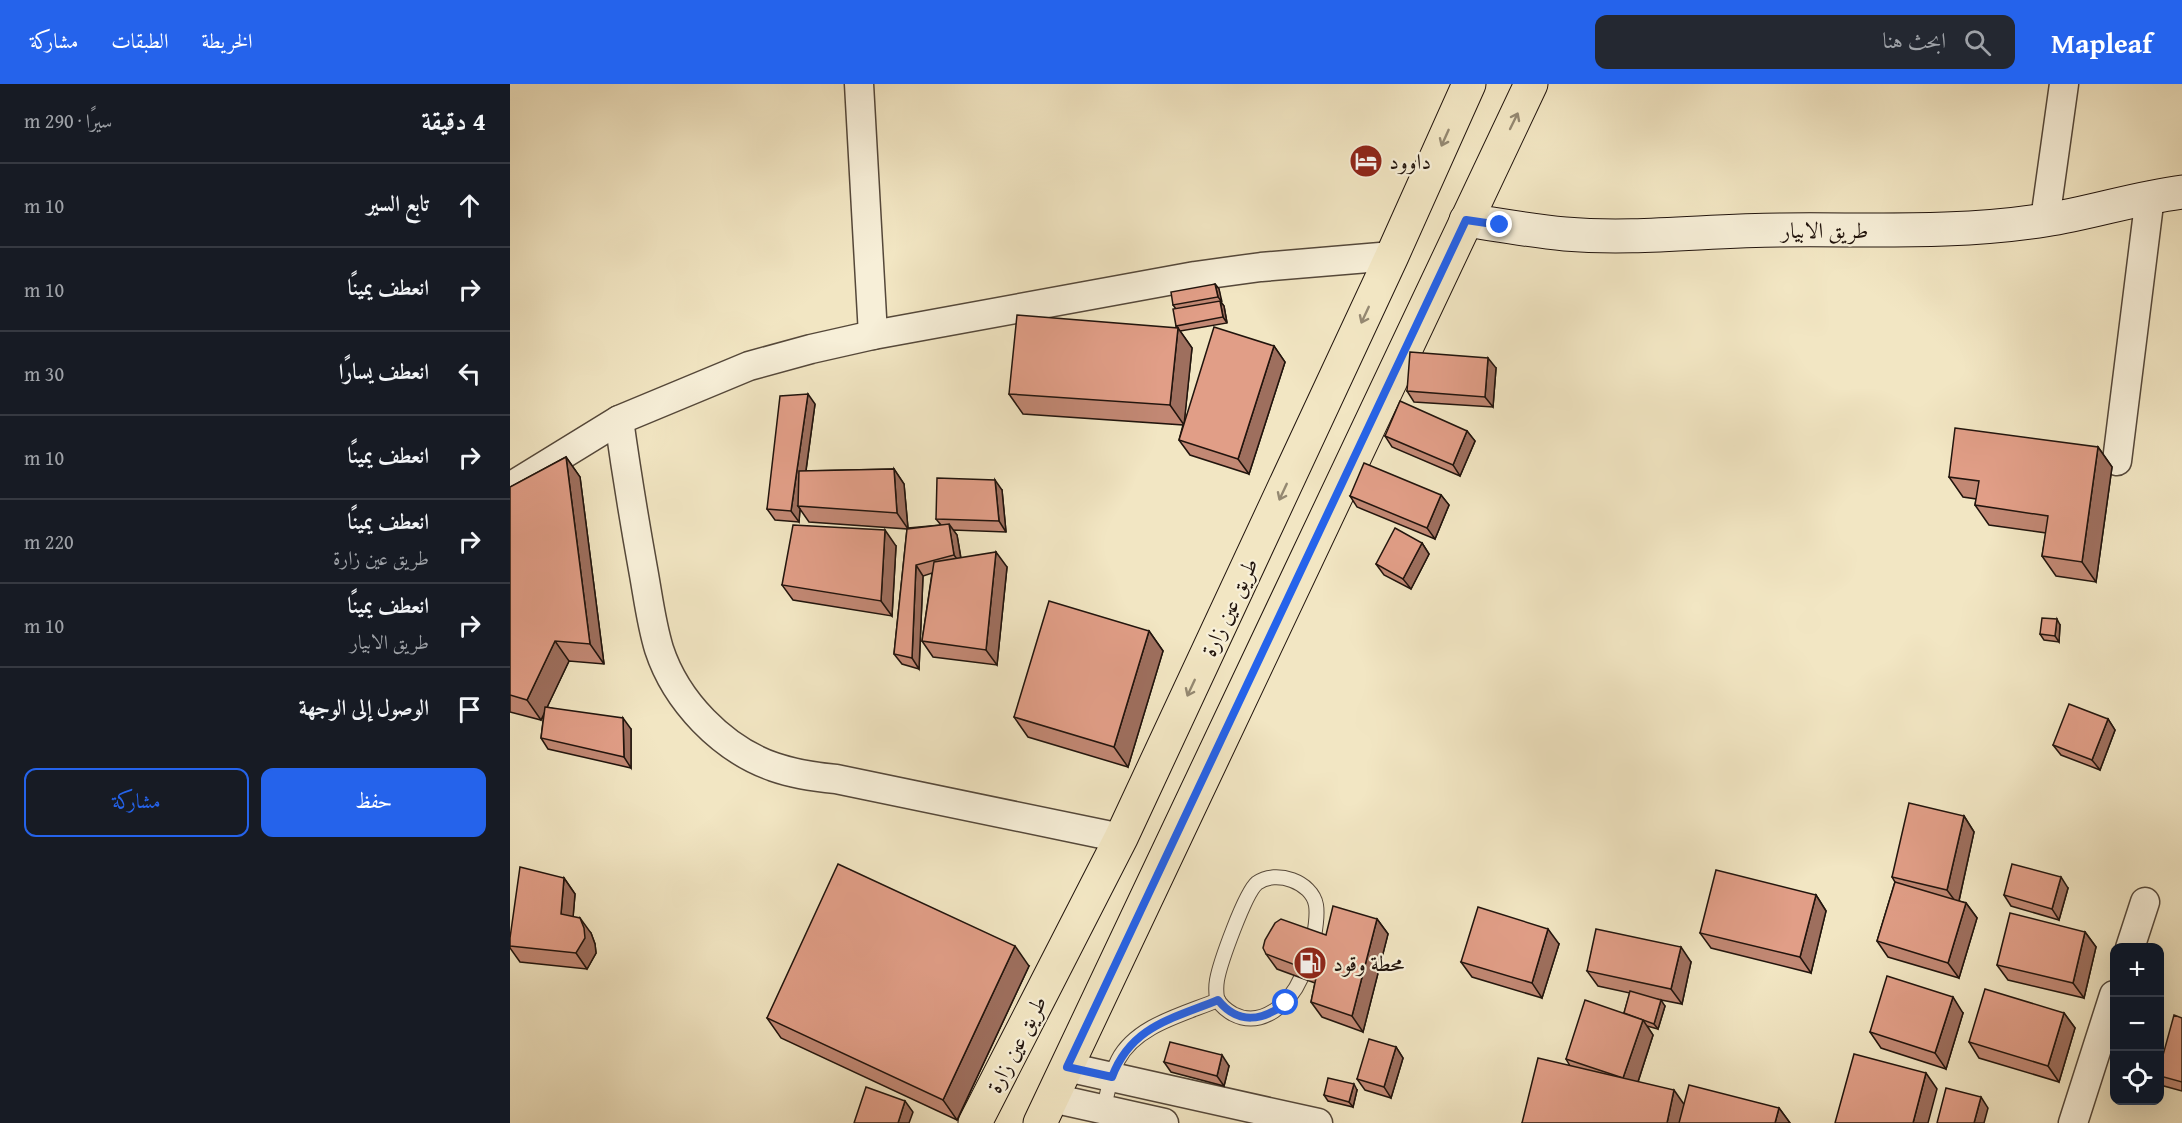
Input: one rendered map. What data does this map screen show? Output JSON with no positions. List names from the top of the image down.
{
  "streets": {
    "main road": ["طريق الابيار", "طريق عين زارة"]
  },
  "places": {
    "hotel": ["داوود"],
    "fuel station": ["محطة وقود"]
  },
  "page": {
    "header": "Mapleaf",
    "search": "ابحث هنا",
    "nav": ["الخريطة", "الطبقات", "مشاركة"],
    "heading": ["4 دقيقة", "سيرًا · 290 m"],
    "list": [
      ["تابع السير", "10 m"],
      ["انعطف يمينًا", "10 m"],
      ["انعطف يسارًا", "30 m"],
      ["انعطف يمينًا", "10 m"],
      ["انعطف يمينًا", "طريق عين زارة", "220 m"],
      ["انعطف يمينًا", "طريق الابيار", "10 m"],
      "الوصول إلى الوجهة"
    ],
    "buttons": ["حفظ", "مشاركة"],
    "map_buttons": ["+", "−"]
  }
}
